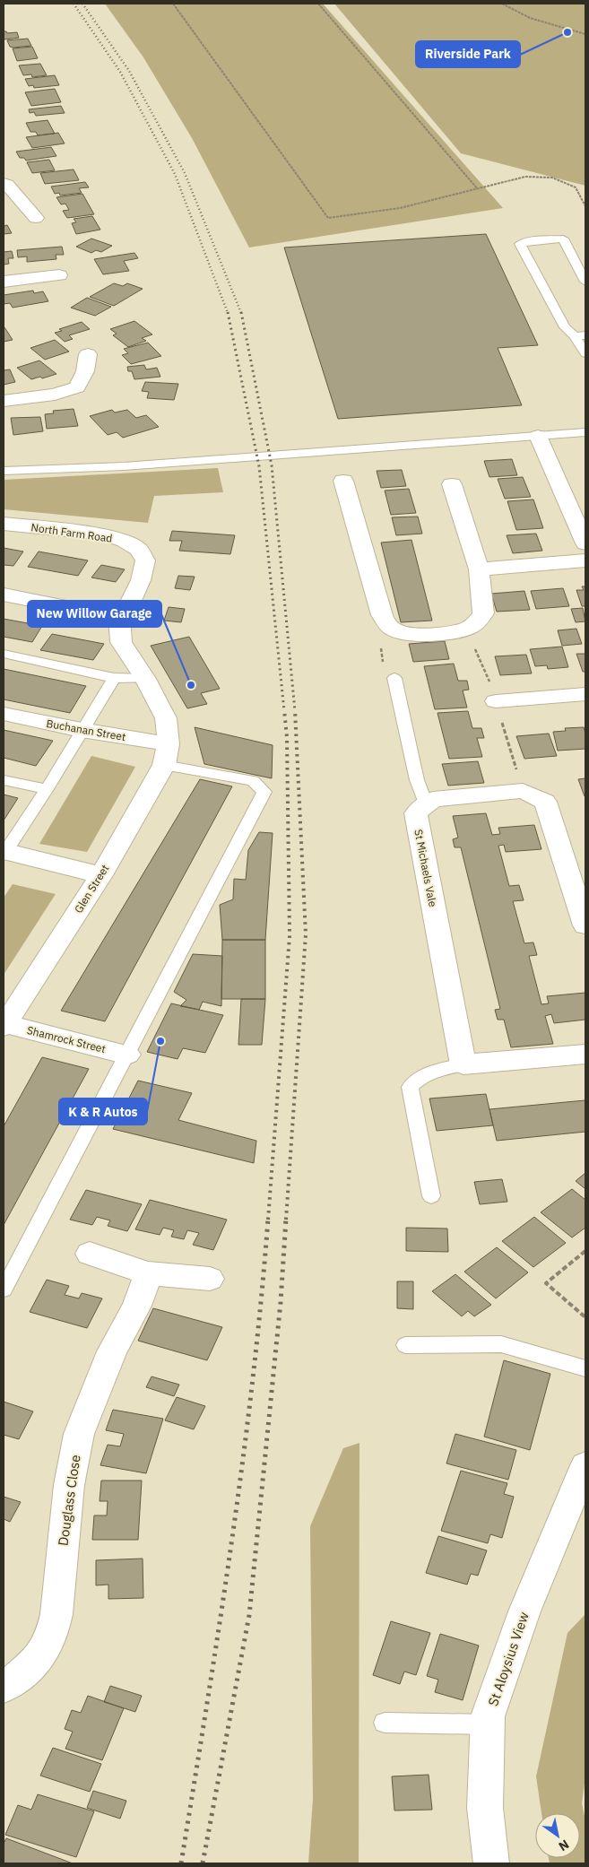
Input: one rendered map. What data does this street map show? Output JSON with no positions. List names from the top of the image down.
{
  "streets": {
    "street": [
      "North Farm Road",
      "Buchanan Street",
      "St Michaels Vale",
      "Glen Street",
      "Shamrock Street",
      "Douglass Close",
      "St Aloysius View"
    ]
  },
  "crossings": [
    ["North Farm Road", "Buchanan Street"],
    ["North Farm Road", "Glen Street"],
    ["Buchanan Street", "Glen Street"],
    ["Glen Street", "Shamrock Street"]
  ],
  "places": ["Riverside Park", "New Willow Garage", "K & R Autos"],
  "north": "bottom right"
}
